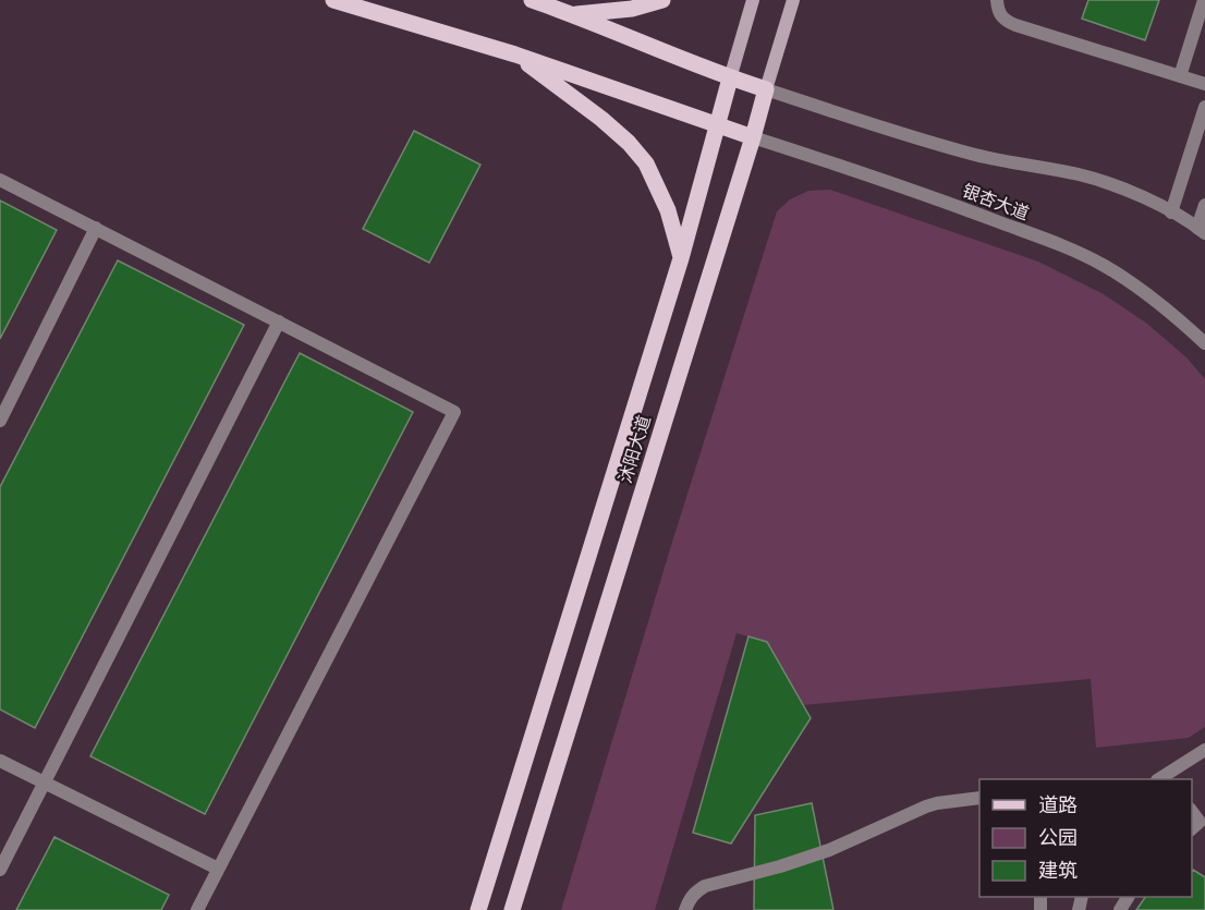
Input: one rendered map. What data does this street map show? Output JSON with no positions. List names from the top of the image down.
{
  "streets": {
    "main road": ["沐阳大道"],
    "street": ["银杏大道"]
  },
  "crossings": [
    ["银杏大道", "沐阳大道"]
  ],
  "legend": ["道路", "公园", "建筑"]
}
